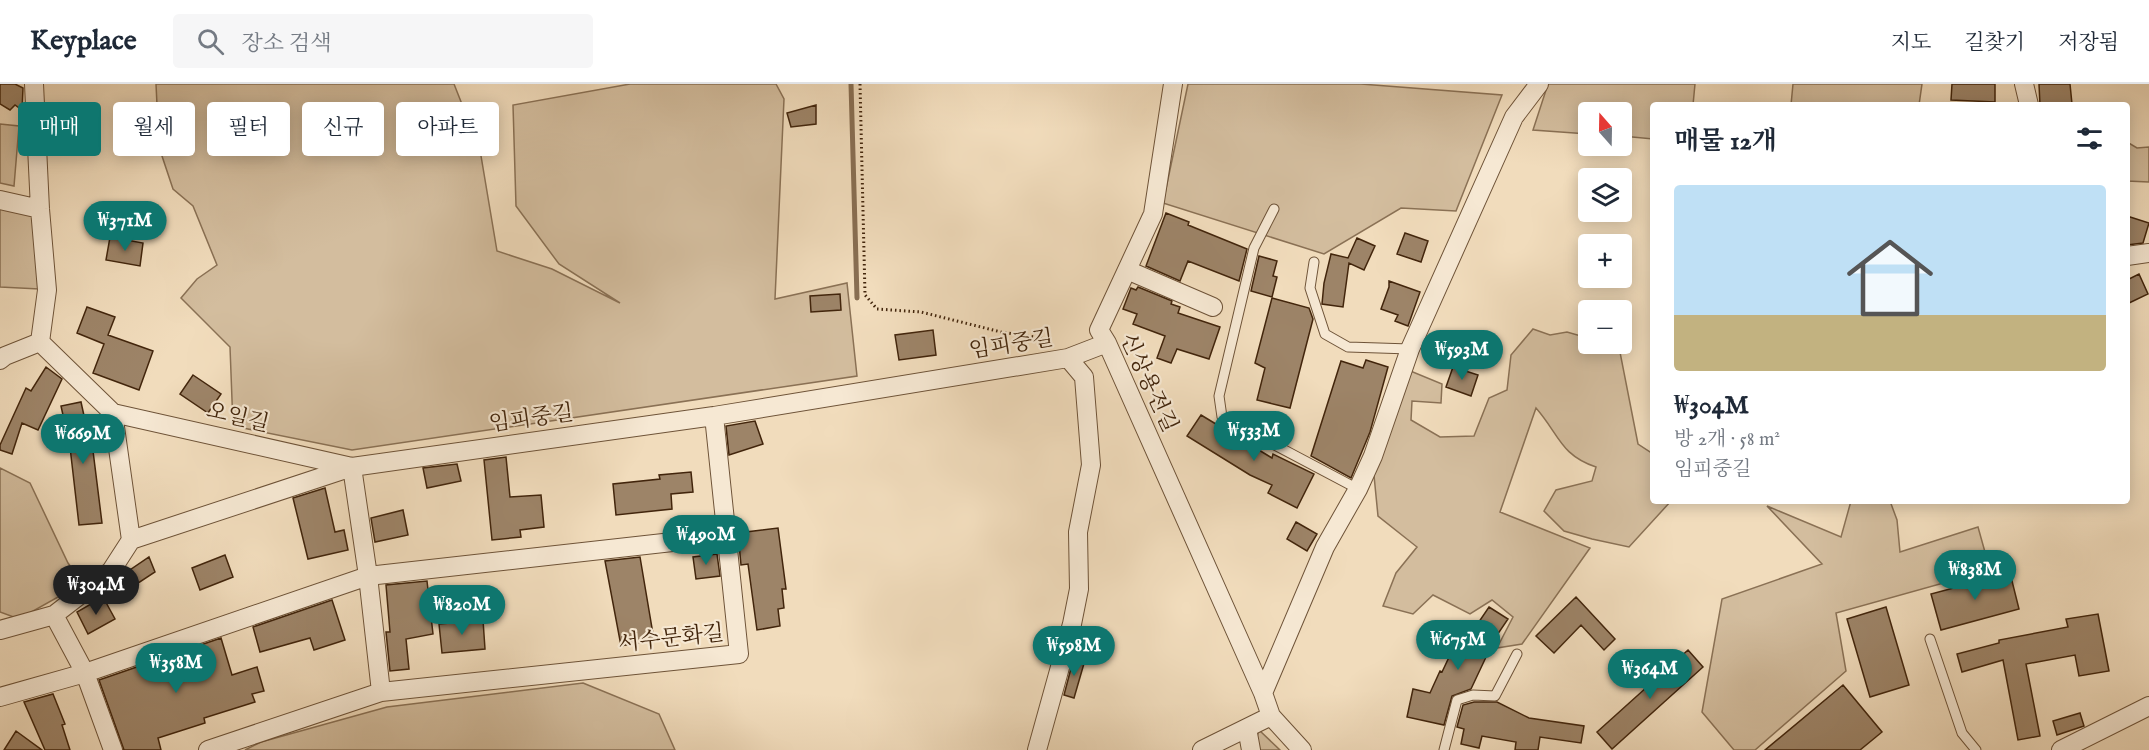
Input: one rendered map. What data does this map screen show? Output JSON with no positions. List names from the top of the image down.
{
  "streets": {
    "street": [
      "임피중길",
      "신상용전길",
      "오일길",
      "서수문화길"
    ]
  },
  "crossings": [
    ["임피중길", "신상용전길"],
    ["임피중길", "오일길"]
  ],
  "north": "top",
  "page": {
    "header": "Keyplace",
    "search": "장소 검색",
    "nav": ["지도", "길찾기", "저장됨"],
    "map_buttons": ["+", "−"],
    "chip": [
      "매매",
      "월세",
      "필터",
      "신규",
      "아파트"
    ],
    "heading": "매물 12개",
    "list": [
      {
        "name": "₩304M",
        "note": "방 2개 · 58 m² · 임피중길"
      }
    ],
    "price": [
      "₩371M",
      "₩593M",
      "₩533M",
      "₩669M",
      "₩490M",
      "₩838M",
      "₩304M",
      "₩820M",
      "₩675M",
      "₩598M",
      "₩358M",
      "₩364M"
    ]
  }
}
